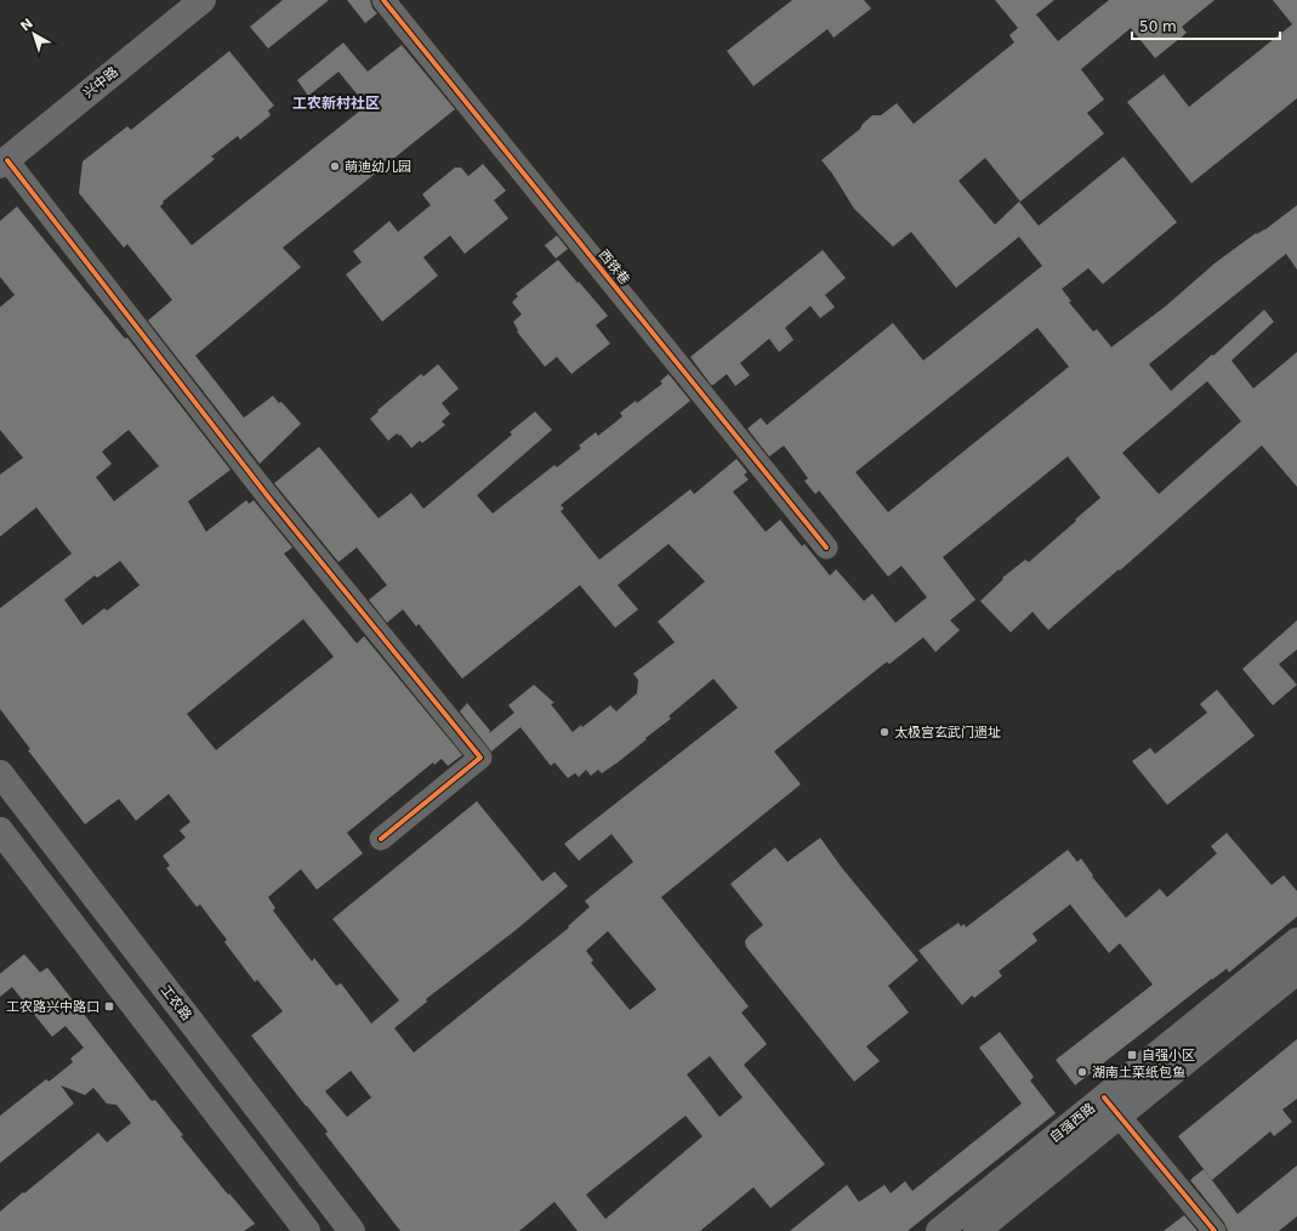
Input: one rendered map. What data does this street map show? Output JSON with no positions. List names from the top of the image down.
{
  "streets": {
    "main road": ["兴中路", "工农路", "自强西路"],
    "street": ["西铁巷"]
  },
  "districts": ["工农新村社区"],
  "places": {
    "other": ["萌迪幼儿园", "太极宫玄武门遗址", "湖南土菜纸包鱼"],
    "transit": ["工农路兴中路口", "自强小区"]
  },
  "scale_bar": "50 m",
  "north": "top left"
}
